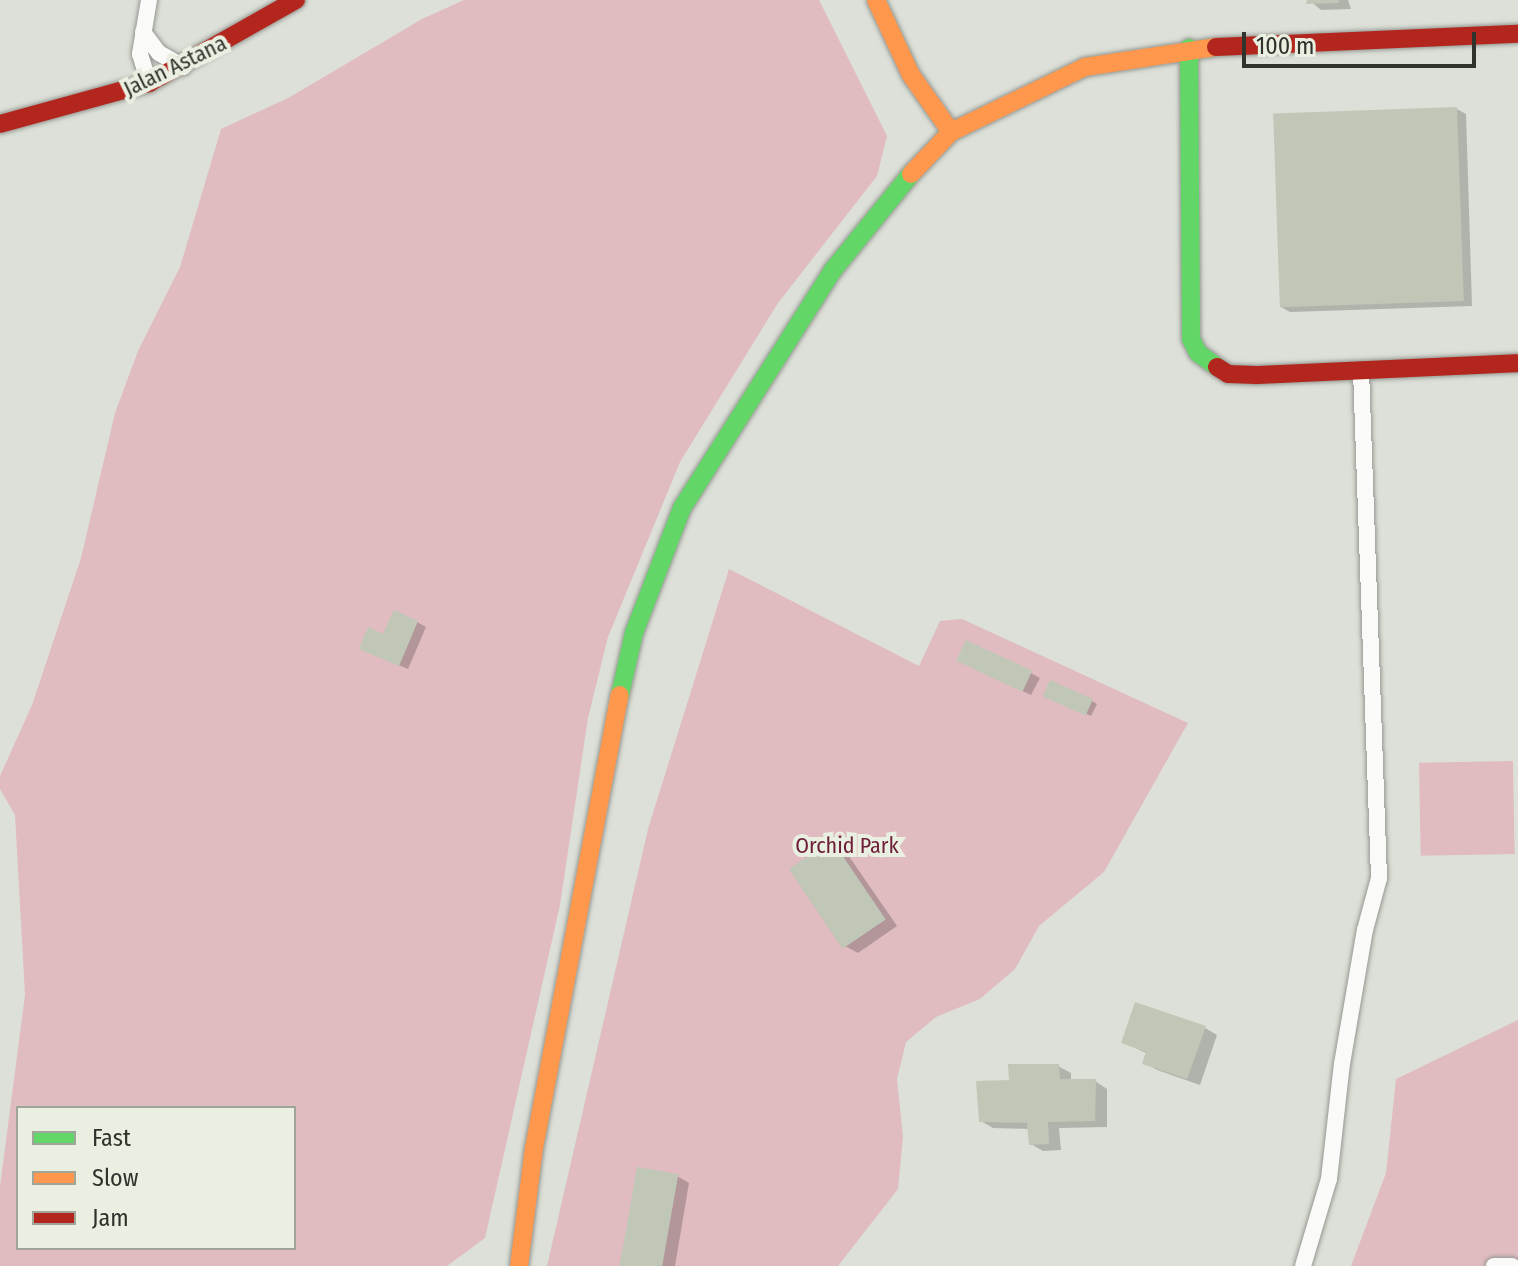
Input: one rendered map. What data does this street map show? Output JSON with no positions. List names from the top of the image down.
{
  "streets": {
    "street": ["Jalan Astana"]
  },
  "parks": ["Orchid Park"],
  "legend": ["Fast", "Slow", "Jam"],
  "scale_bar": "100 m"
}
